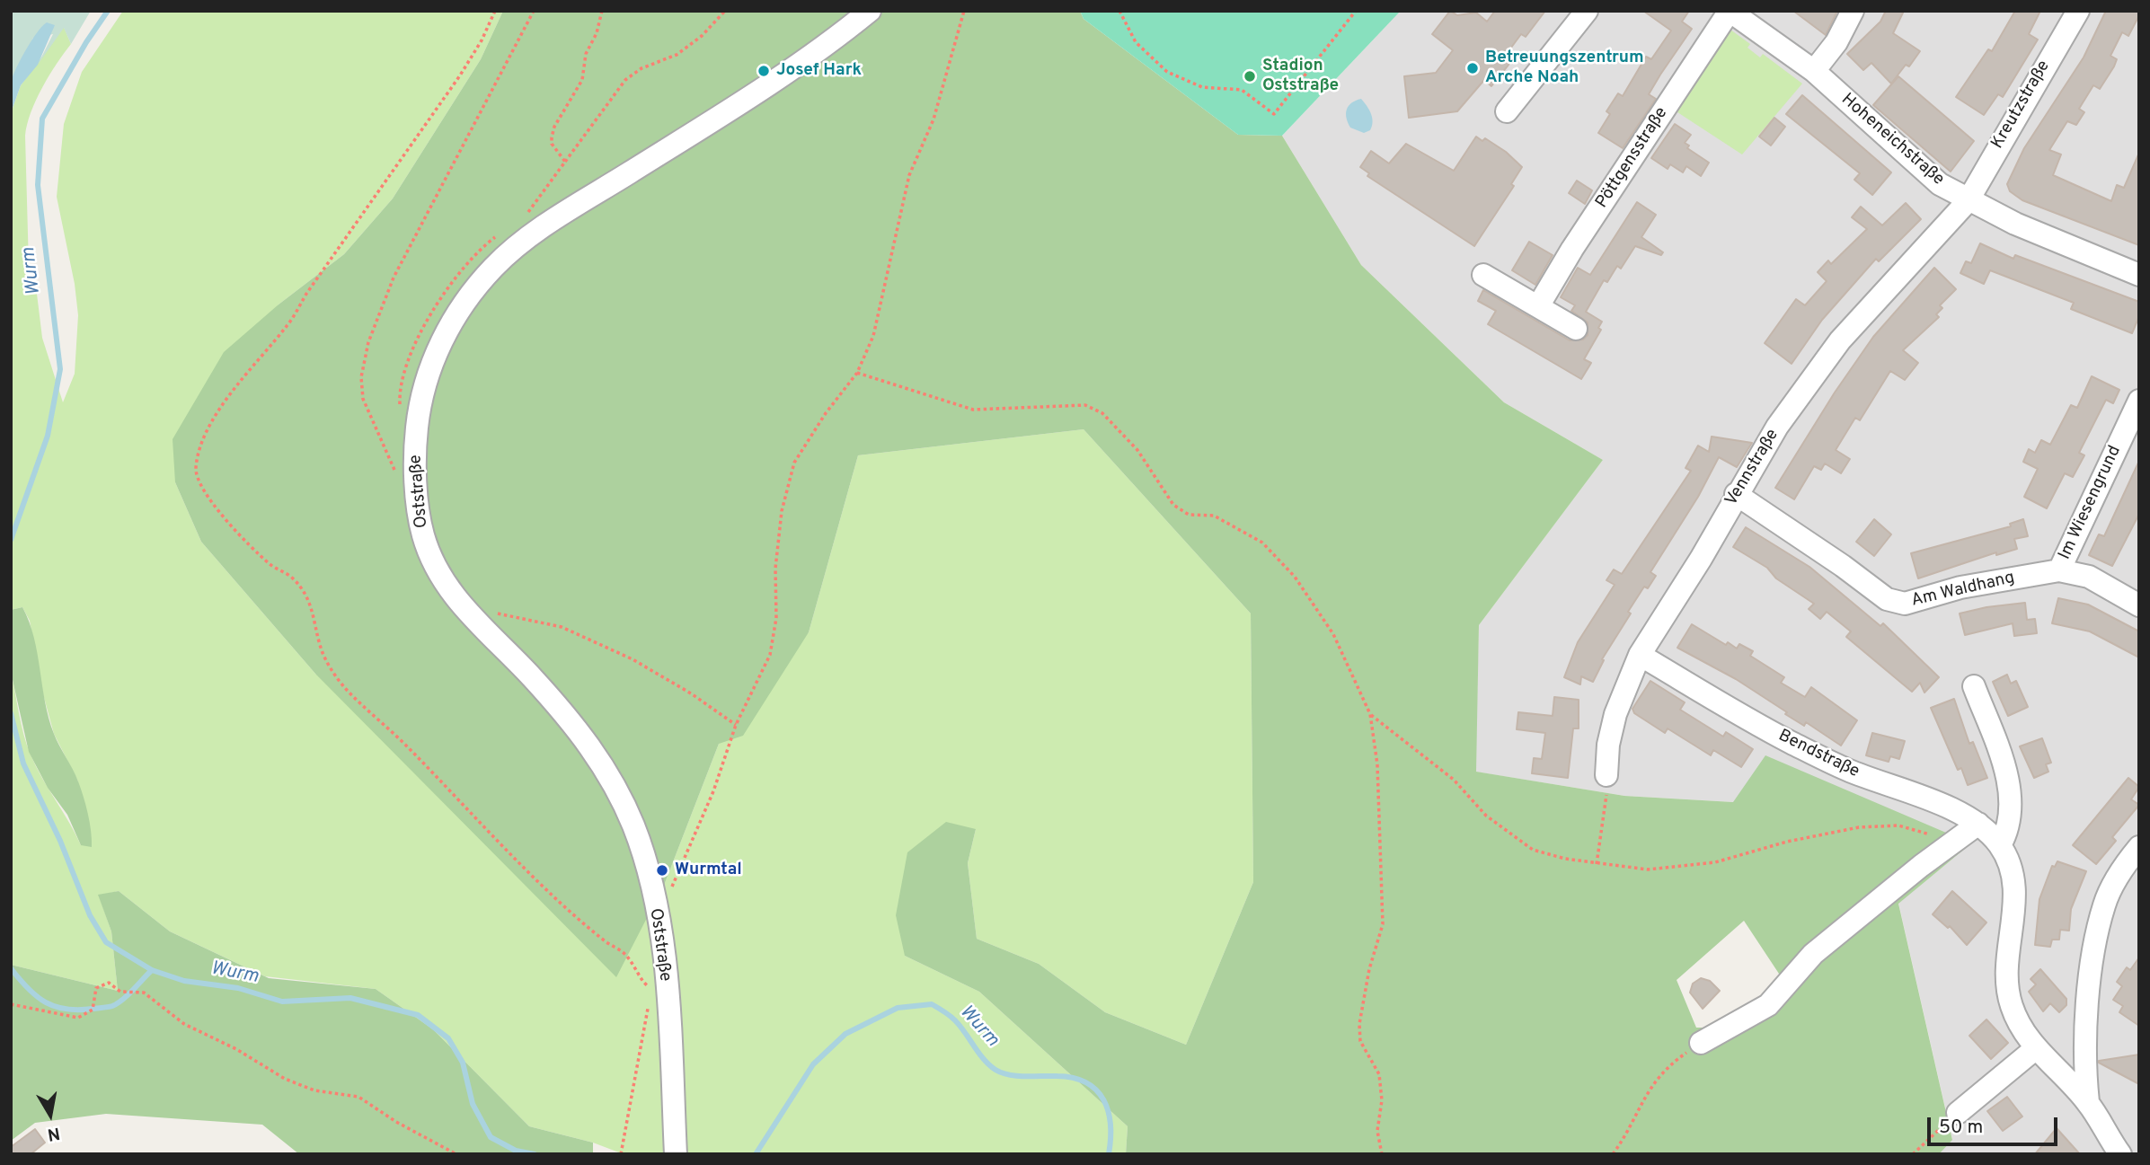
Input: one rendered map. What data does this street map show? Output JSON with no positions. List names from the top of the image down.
{
  "streets": {
    "street": [
      "Kreutzstraße",
      "Hoheneichstraße",
      "Pöttgensstraße",
      "Vennstraße",
      "Oststraße",
      "Im Wiesengrund",
      "Am Waldhang",
      "Bendstraße"
    ]
  },
  "crossings": [
    ["Kreutzstraße", "Hoheneichstraße"],
    ["Kreutzstraße", "Vennstraße"],
    ["Hoheneichstraße", "Pöttgensstraße"],
    ["Hoheneichstraße", "Vennstraße"],
    ["Vennstraße", "Am Waldhang"],
    ["Vennstraße", "Bendstraße"],
    ["Im Wiesengrund", "Am Waldhang"]
  ],
  "water": ["Wurm"],
  "places": [
    "Betreuungszentrum Arche Noah",
    "Josef Hark",
    "Stadion Oststraße",
    "Wurmtal"
  ],
  "scale_bar": "50 m",
  "north": "bottom"
}
